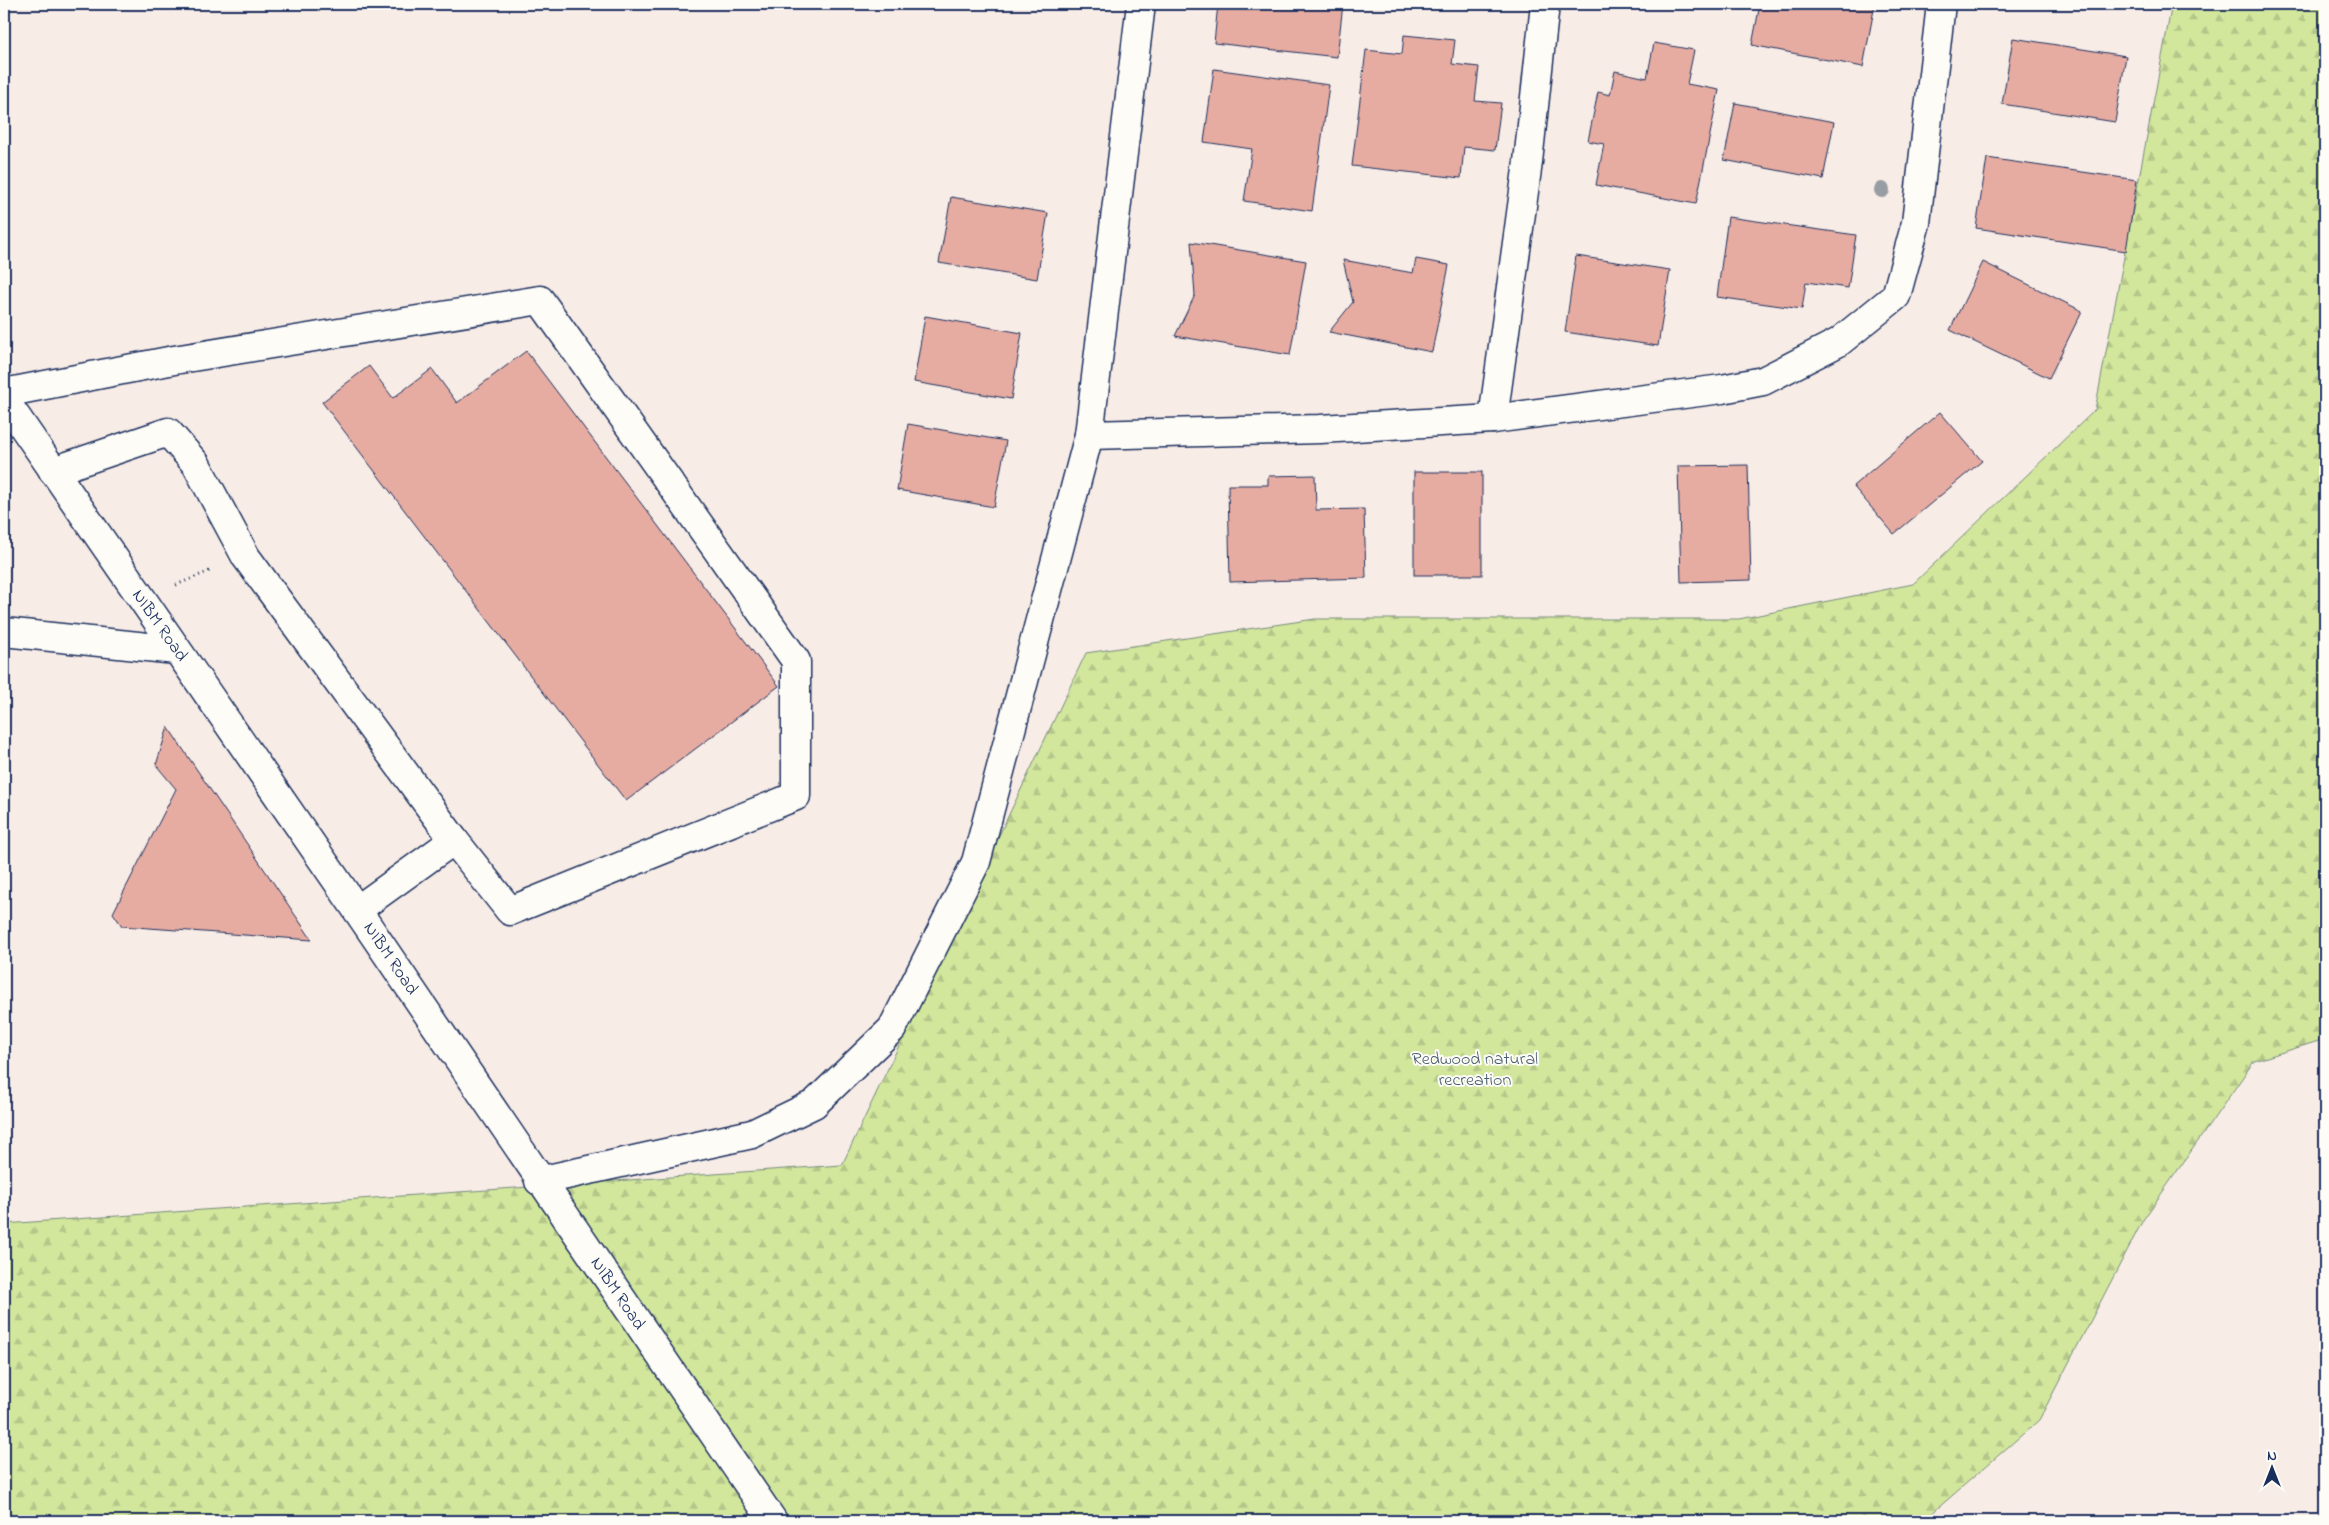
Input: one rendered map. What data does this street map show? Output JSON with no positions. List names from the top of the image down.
{
  "streets": {
    "main road": ["NIBM Road"]
  },
  "parks": ["Redwood natural recreation"],
  "north": "top"
}
